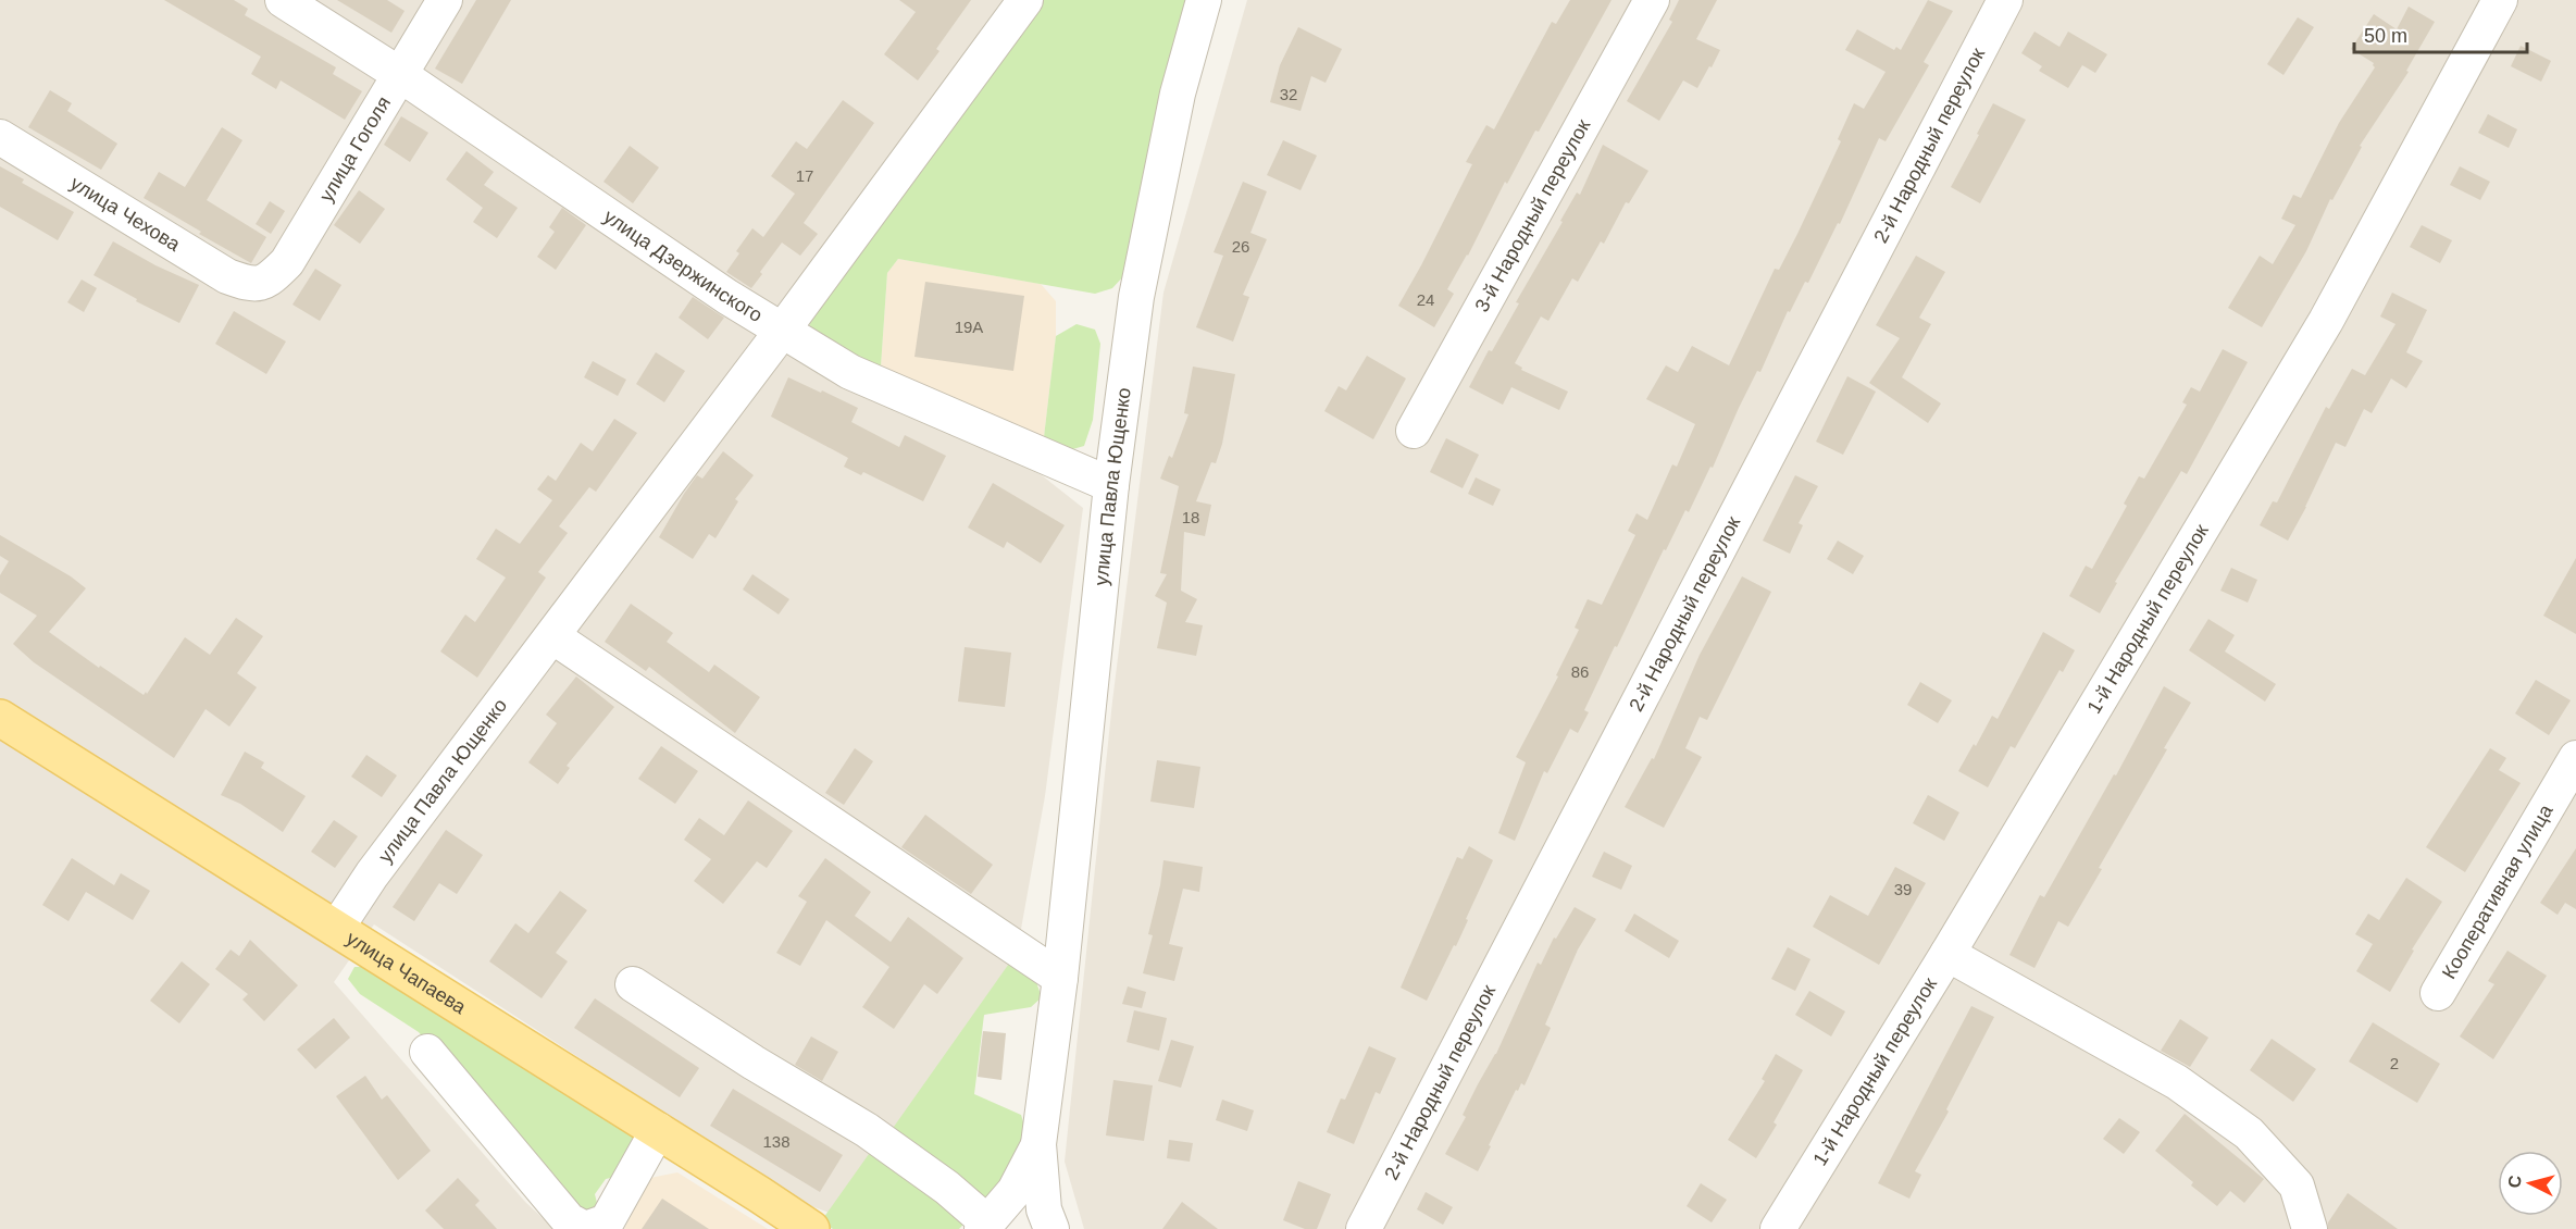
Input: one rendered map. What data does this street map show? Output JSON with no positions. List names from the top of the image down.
{
  "streets": {
    "main road": ["улица Чапаева"],
    "street": [
      "2-й Народный переулок",
      "улица Гоголя",
      "улица Чехова",
      "3-й Народный переулок",
      "улица Дзержинского",
      "улица Павла Ющенко",
      "1-й Народный переулок",
      "Кооперативная улица"
    ]
  },
  "crossings": [
    ["улица Гоголя", "улица Чехова"],
    ["улица Гоголя", "улица Дзержинского"],
    ["улица Дзержинского", "улица Павла Ющенко"],
    ["улица Павла Ющенко", "улица Чапаева"]
  ],
  "house_numbers": [
    "32",
    "17",
    "26",
    "24",
    "19А",
    "18",
    "86",
    "39",
    "2",
    "138"
  ],
  "scale_bar": "50 m",
  "north": "left"
}
